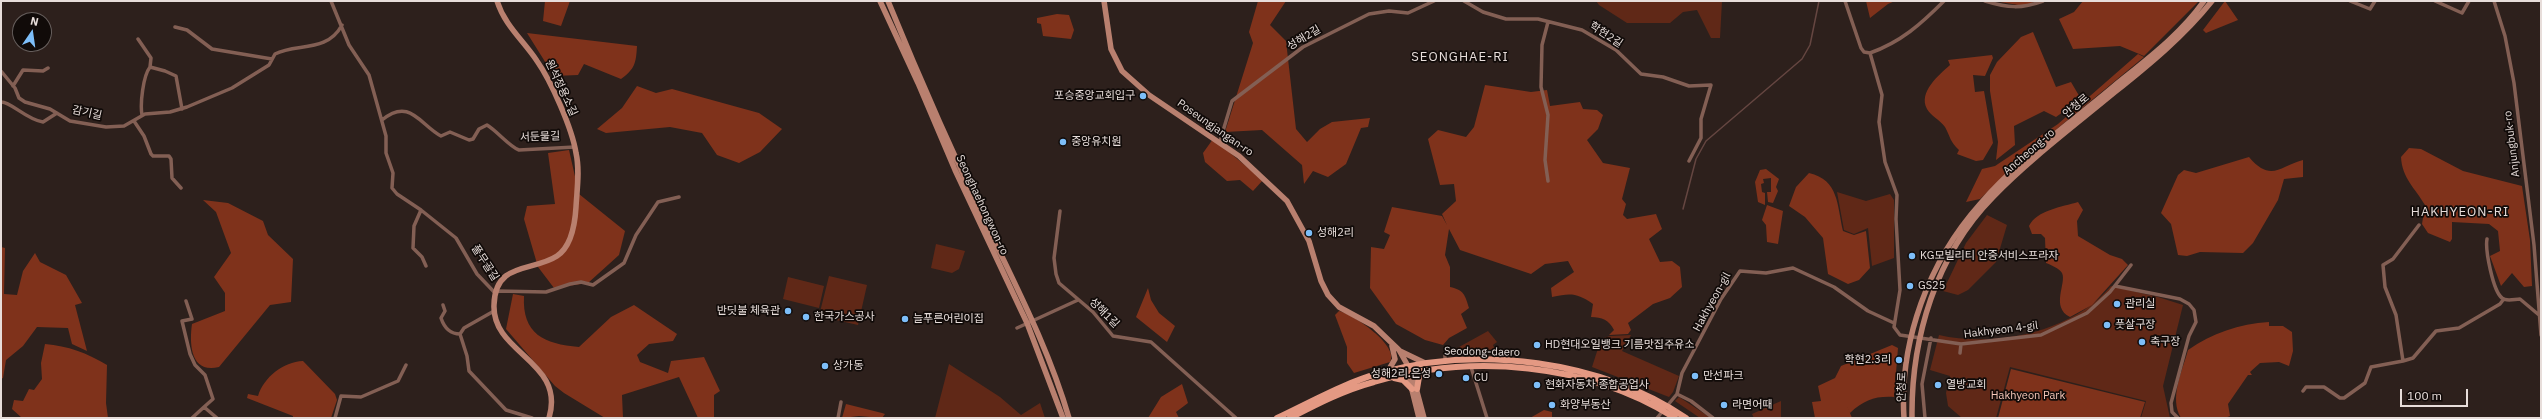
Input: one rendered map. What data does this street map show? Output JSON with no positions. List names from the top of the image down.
{
  "streets": {
    "main road": ["Seodong-daero"],
    "street": [
      "학현2길",
      "성해2길",
      "원석정용소길",
      "안청로",
      "감기길",
      "Poseungjangan-ro",
      "서둔물길",
      "Anjungbuk-ro",
      "Ancheong-ro",
      "Seonghaehongwon-ro",
      "풀무골길",
      "Hakhyeon-gil",
      "성해1길",
      "Hakhyeon 4-gil"
    ]
  },
  "crossings": [
    ["성해2길", "Poseungjangan-ro"],
    ["원석정용소길", "서둔물길"],
    ["안청로", "Hakhyeon-gil"],
    ["서둔물길", "풀무골길"],
    ["Ancheong-ro", "Hakhyeon-gil"],
    ["Ancheong-ro", "Hakhyeon 4-gil"],
    ["Hakhyeon-gil", "Hakhyeon 4-gil"],
    ["Hakhyeon-gil", "Seodong-daero"]
  ],
  "districts": ["SEONGHAE-RI", "HAKHYEON-RI"],
  "parks": ["Hakhyeon Park"],
  "places": [
    "포승중앙교회입구",
    "중앙유치원",
    "성해2리",
    "KG모빌리티 안중서비스프라자",
    "GS25",
    "관리실",
    "반딧불 체육관",
    "한국가스공사",
    "늘푸른어린이집",
    "풋살구장",
    "축구장",
    "HD현대오일뱅크 기름맛집주유소",
    "학현2.3리",
    "상가동",
    "성해2리.은성",
    "만선파크",
    "CU",
    "현화자동차 종합공업사",
    "열방교회",
    "화양부동산",
    "라면어때"
  ],
  "scale_bar": "100 m",
  "north": "top"
}
